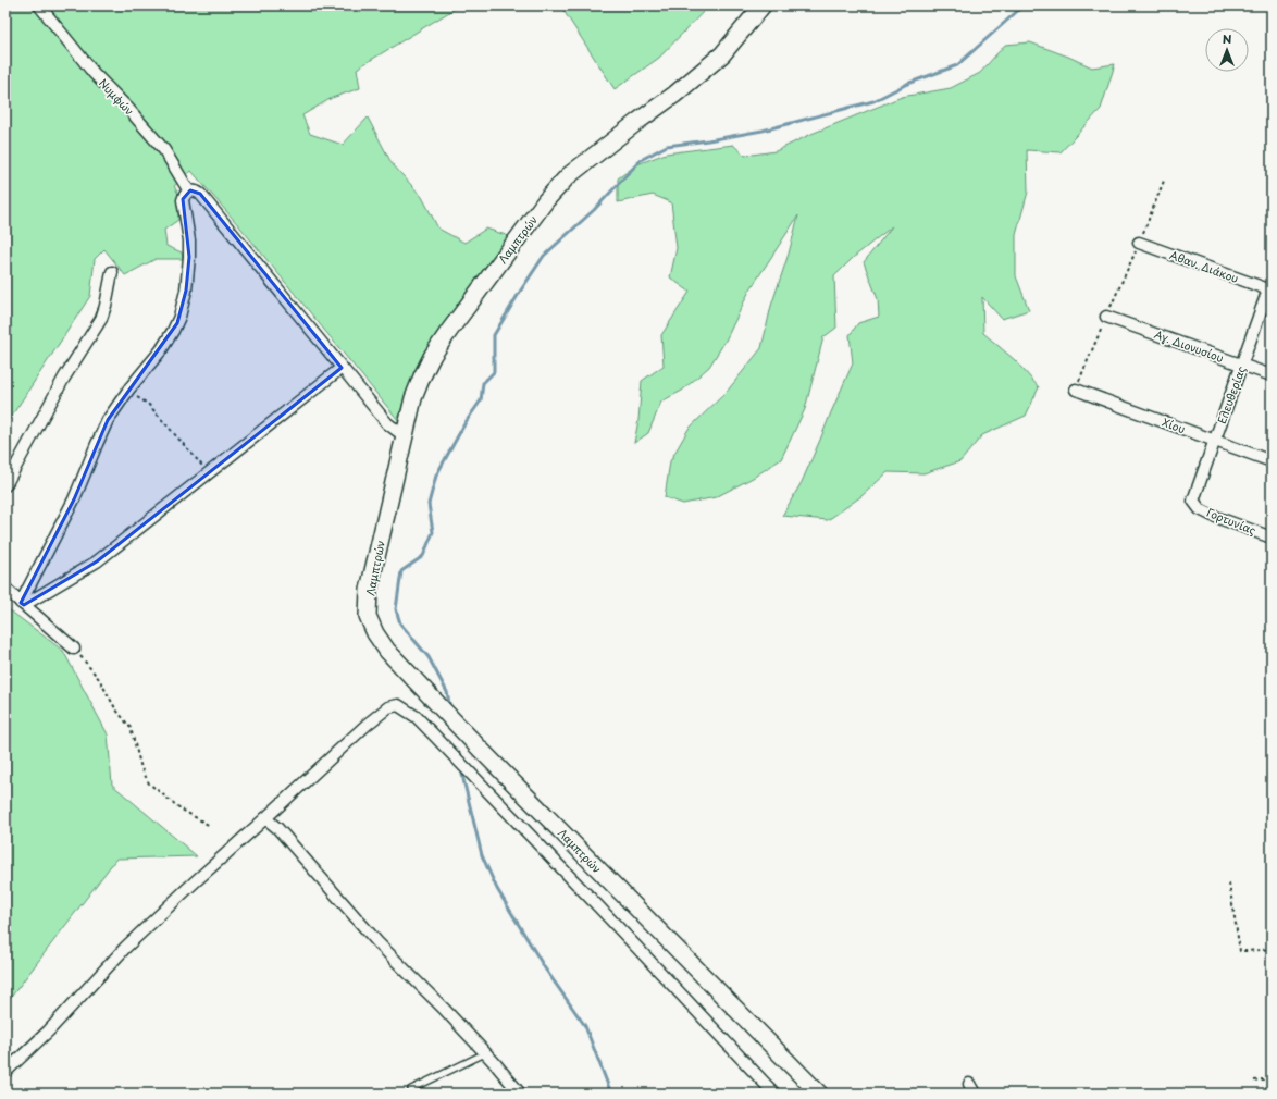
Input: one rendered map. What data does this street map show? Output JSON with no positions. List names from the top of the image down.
{
  "streets": {
    "street": [
      "Νυμφών",
      "Λαμπτρών",
      "Αθαν. Διάκου",
      "Αγ. Διονυσίου",
      "Ελευθερίας",
      "Χίου",
      "Γορτυνίας"
    ]
  },
  "crossings": [
    ["Αθαν. Διάκου", "Ελευθερίας"],
    ["Αγ. Διονυσίου", "Ελευθερίας"],
    ["Ελευθερίας", "Χίου"],
    ["Ελευθερίας", "Γορτυνίας"]
  ],
  "north": "top"
}
